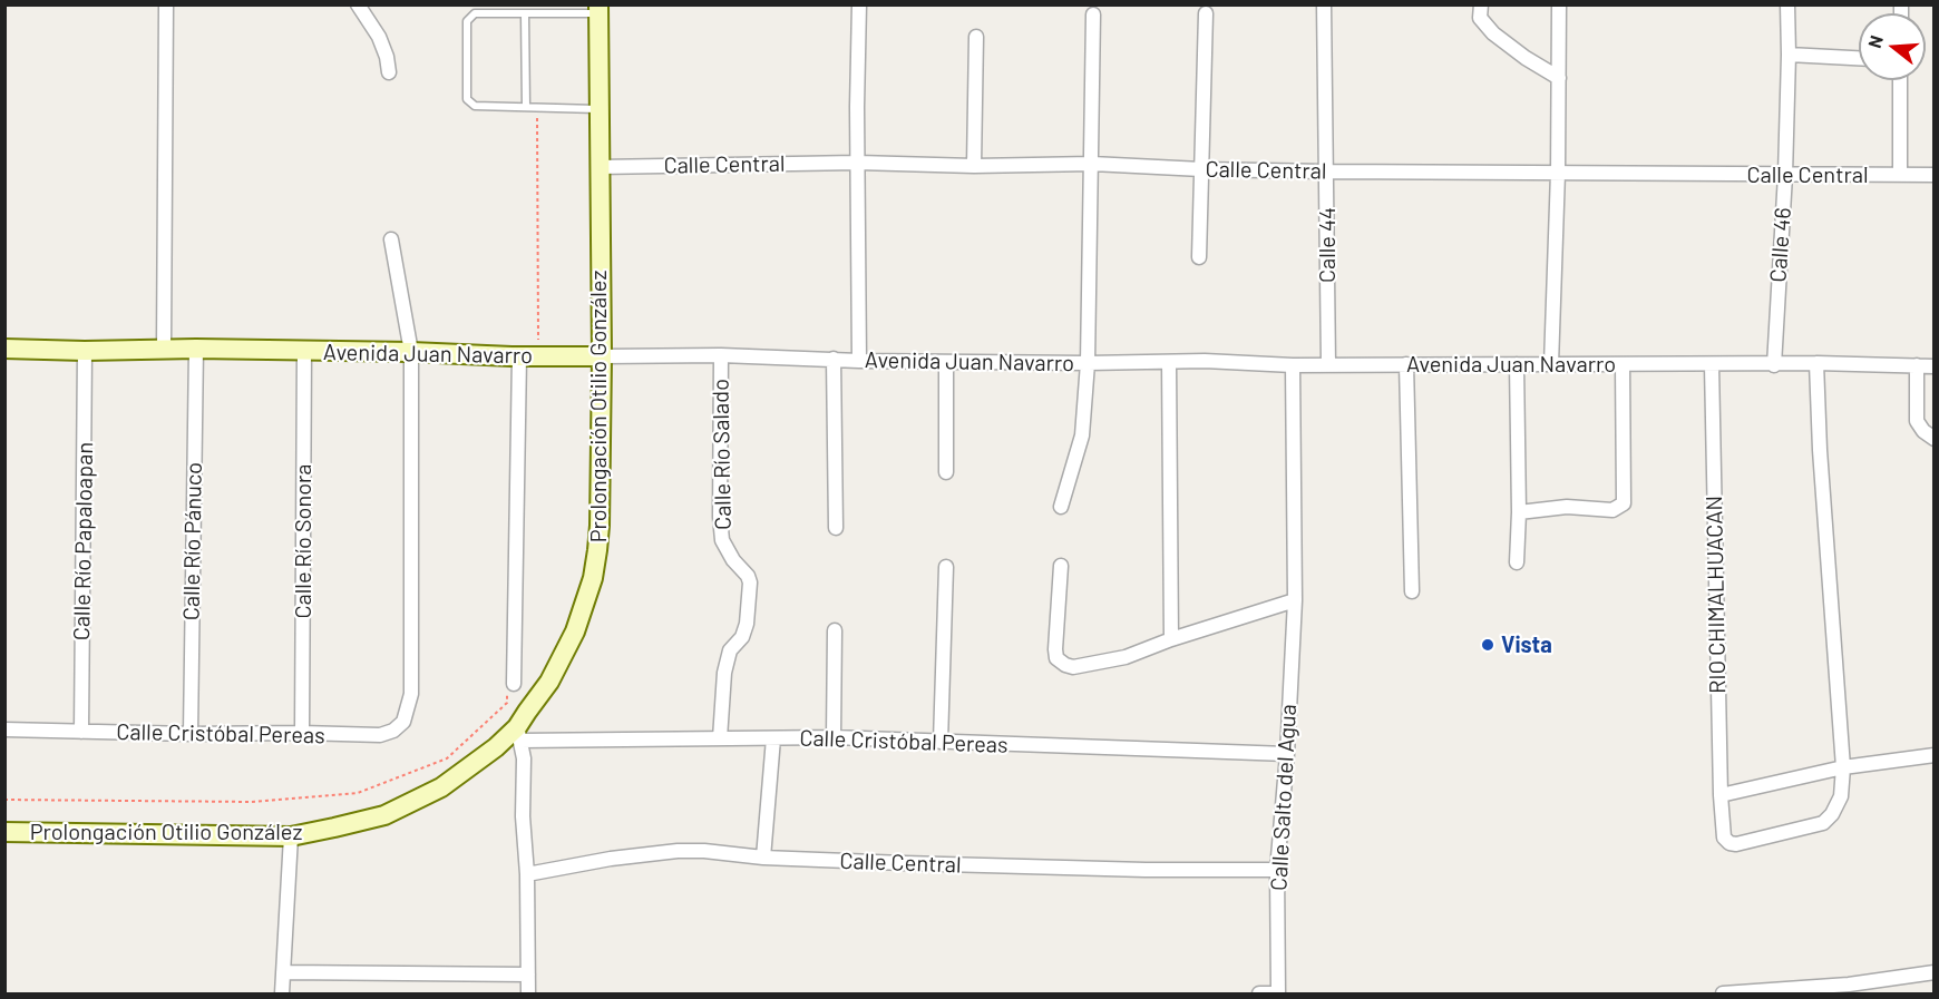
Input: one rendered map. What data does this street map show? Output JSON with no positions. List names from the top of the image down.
{
  "streets": {
    "main road": ["Avenida Juan Navarro", "Prolongación Otilio González"],
    "street": [
      "Calle Central",
      "Calle 44",
      "Calle 46",
      "Calle Río Salado",
      "Calle Río Papaloapan",
      "Calle Río Pánuco",
      "Calle Río Sonora",
      "RIO CHIMALHUACAN",
      "Calle Cristóbal Pereas",
      "Calle Salto del Agua"
    ]
  },
  "crossings": [
    ["Calle Central", "Calle 44"],
    ["Calle Central", "Calle 46"],
    ["Calle Central", "Prolongación Otilio González"],
    ["Calle Central", "Calle Salto del Agua"],
    ["Calle 44", "Avenida Juan Navarro"],
    ["Calle 46", "Avenida Juan Navarro"],
    ["Avenida Juan Navarro", "Prolongación Otilio González"],
    ["Avenida Juan Navarro", "Calle Río Salado"],
    ["Avenida Juan Navarro", "Calle Río Papaloapan"],
    ["Avenida Juan Navarro", "Calle Río Pánuco"],
    ["Avenida Juan Navarro", "Calle Río Sonora"],
    ["Avenida Juan Navarro", "RIO CHIMALHUACAN"],
    ["Avenida Juan Navarro", "Calle Cristóbal Pereas"],
    ["Avenida Juan Navarro", "Calle Salto del Agua"],
    ["Prolongación Otilio González", "Calle Cristóbal Pereas"],
    ["Calle Río Salado", "Calle Cristóbal Pereas"],
    ["Calle Río Papaloapan", "Calle Cristóbal Pereas"],
    ["Calle Río Pánuco", "Calle Cristóbal Pereas"],
    ["Calle Río Sonora", "Calle Cristóbal Pereas"],
    ["Calle Cristóbal Pereas", "Calle Salto del Agua"]
  ],
  "places": ["Vista"],
  "north": "left"
}
